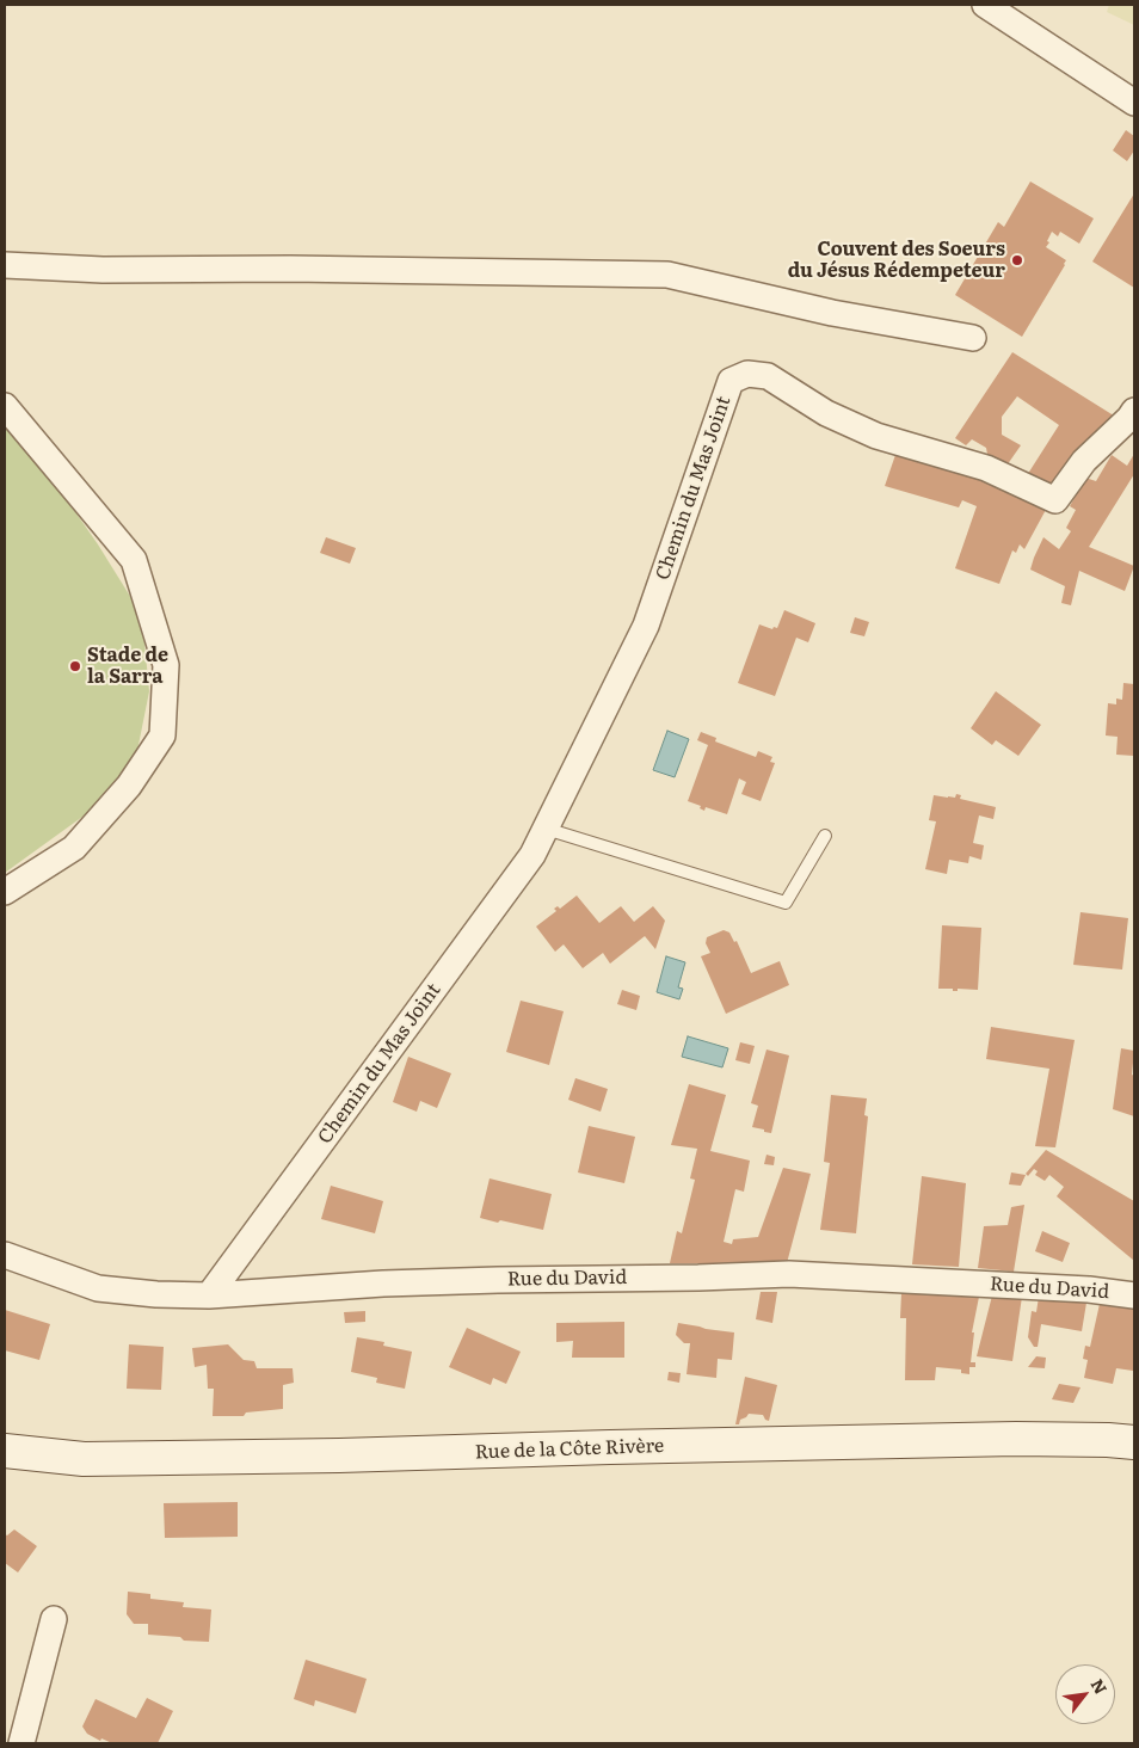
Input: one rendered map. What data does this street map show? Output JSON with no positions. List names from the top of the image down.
{
  "streets": {
    "street": ["Chemin du Mas Joint", "Rue du David", "Rue de la Côte Rivère"]
  },
  "crossings": [
    ["Chemin du Mas Joint", "Rue du David"]
  ],
  "places": ["Couvent des Soeurs du Jésus Rédempeteur", "Stade de la Sarra"],
  "north": "top right"
}
